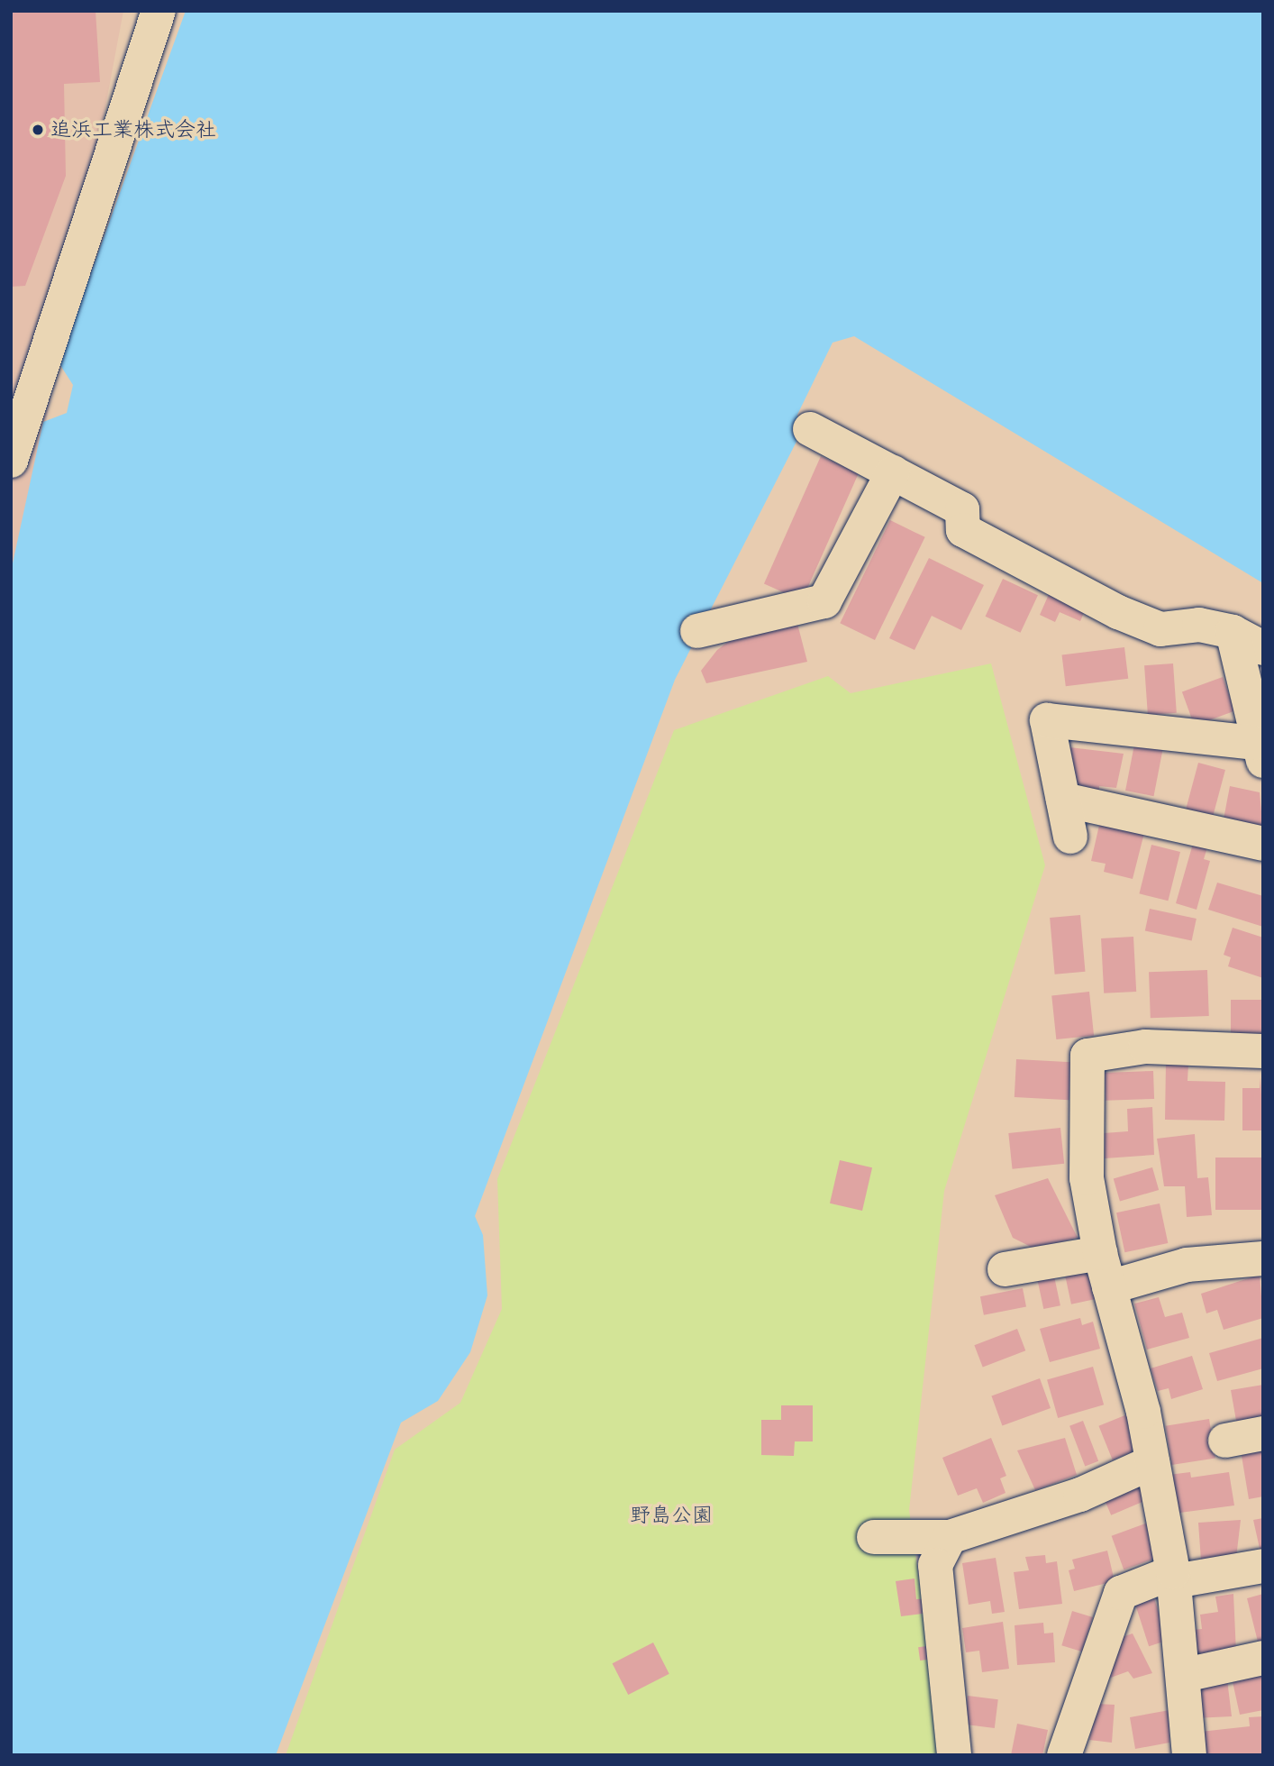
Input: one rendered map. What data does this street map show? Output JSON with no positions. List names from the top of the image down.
{
  "parks": ["野島公園"],
  "places": ["追浜工業株式会社"]
}
